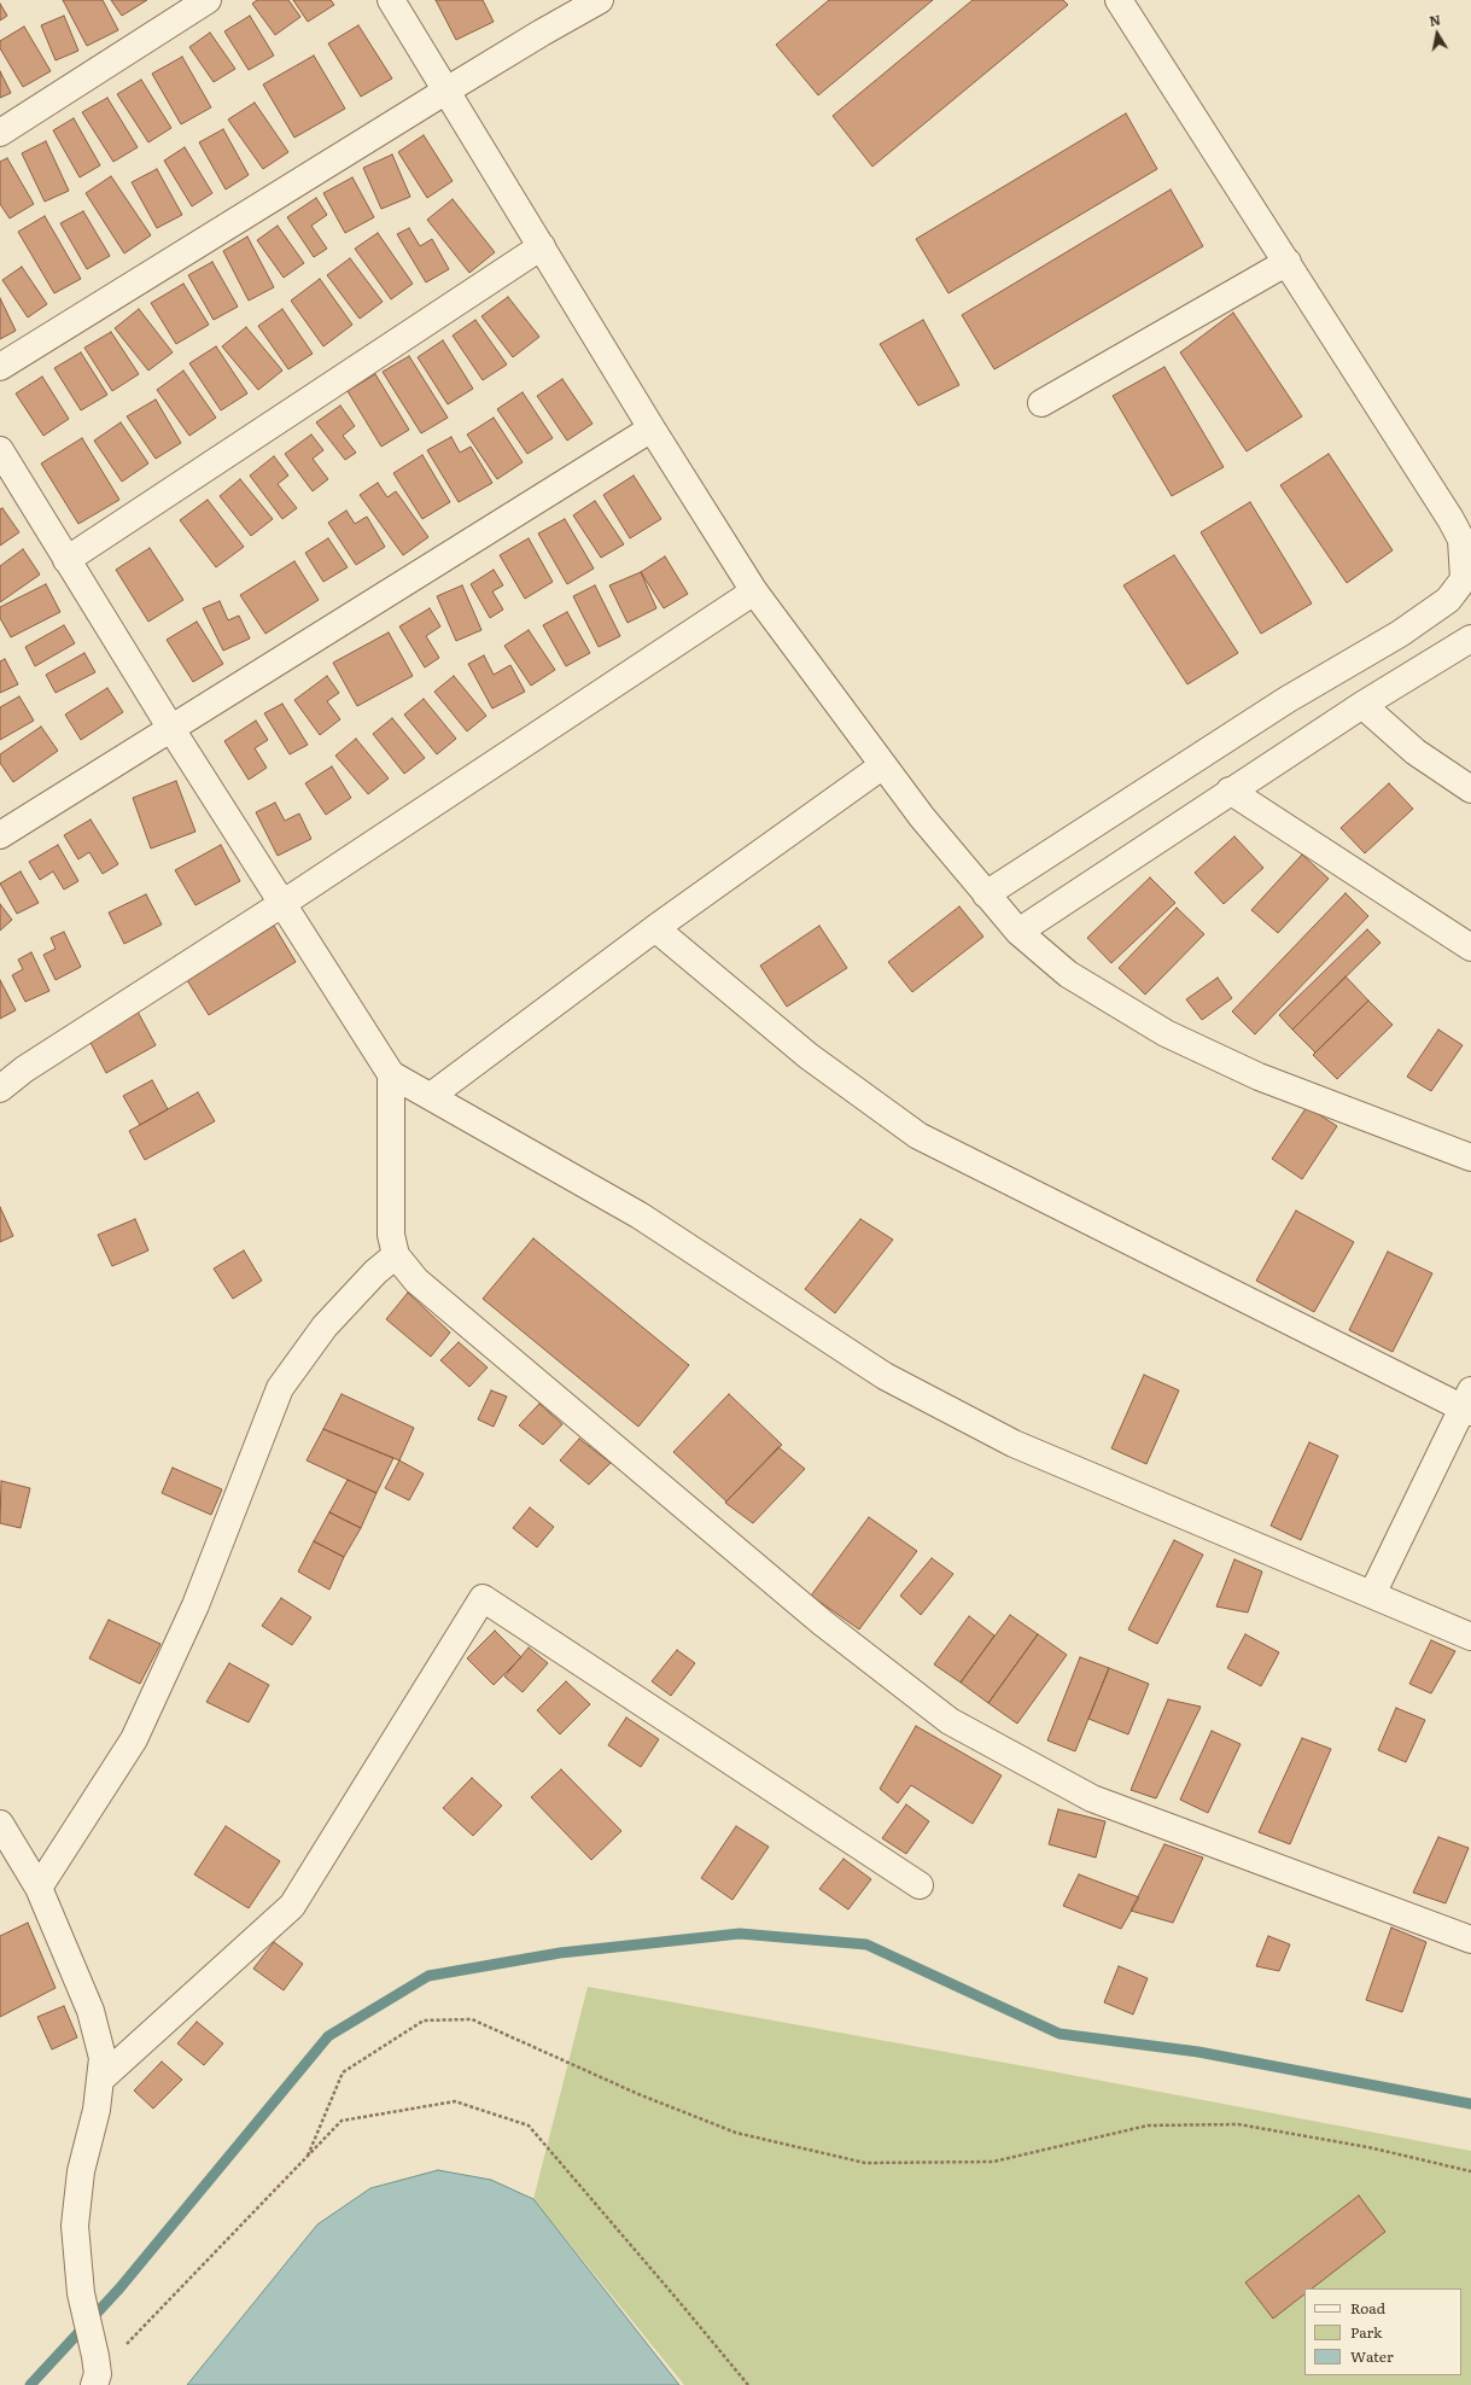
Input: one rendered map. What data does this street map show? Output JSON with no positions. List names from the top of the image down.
{
  "legend": ["Road", "Park", "Water"],
  "north": "top"
}
